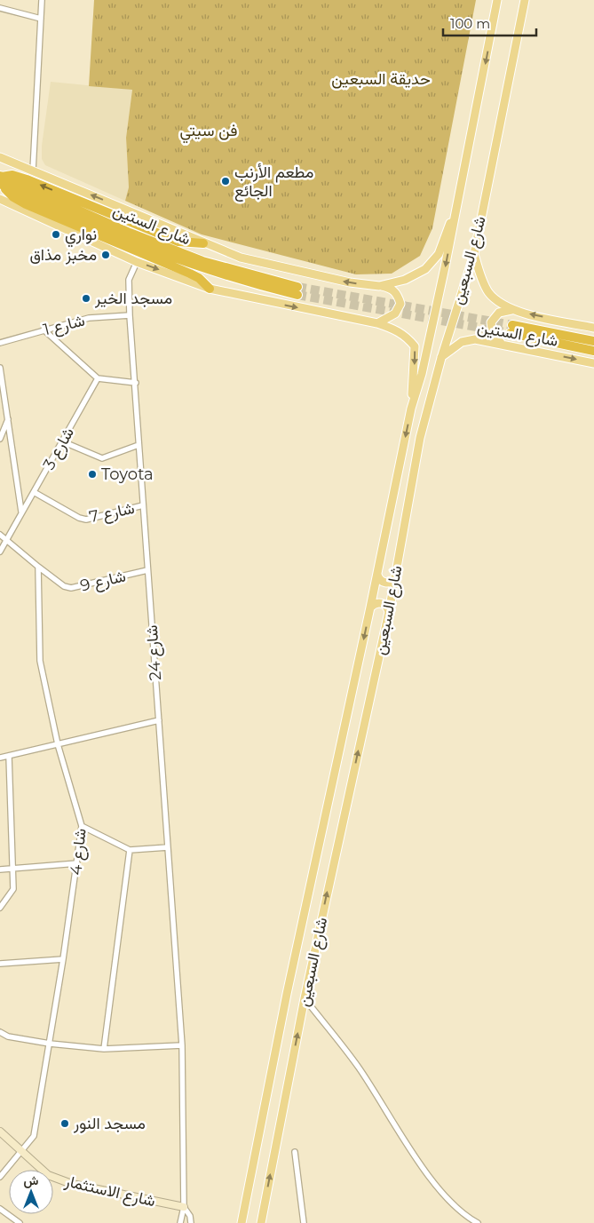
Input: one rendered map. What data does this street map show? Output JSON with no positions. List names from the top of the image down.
{
  "streets": {
    "highway": ["شارع الستين"],
    "main road": ["شارع السبعين"],
    "street": [
      "شارع 1",
      "شارع 3",
      "شارع 7",
      "شارع 9",
      "شارع 24",
      "شارع 4",
      "شارع الاستثمار"
    ]
  },
  "crossings": [
    ["شارع الستين", "شارع السبعين"],
    ["شارع 1", "شارع 24"],
    ["شارع 3", "شارع 7"],
    ["شارع 7", "شارع 24"],
    ["شارع 9", "شارع 24"],
    ["شارع 9", "شارع 4"],
    ["شارع 24", "شارع الاستثمار"],
    ["شارع 4", "شارع الاستثمار"]
  ],
  "parks": ["حديقة السبعين", "فن سيتي"],
  "places": [
    "مطعم الأرنب الجائع",
    "نواري",
    "مخبز مذاق",
    "مسجد الخير",
    "Toyota",
    "مسجد النور"
  ],
  "scale_bar": "100 m",
  "north": "top"
}
